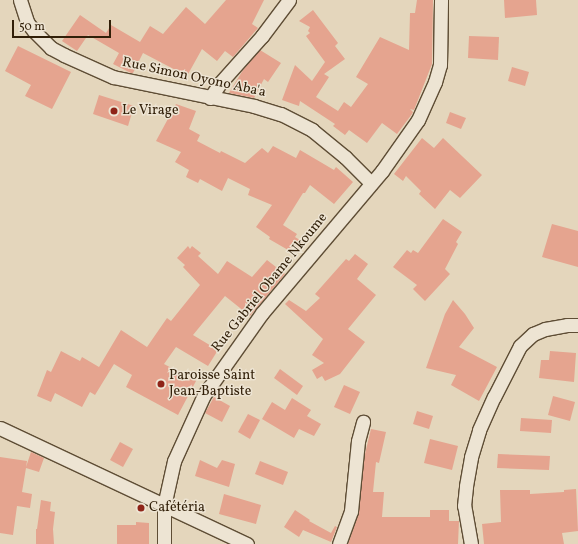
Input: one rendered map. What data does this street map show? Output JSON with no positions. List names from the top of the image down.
{
  "streets": {
    "street": ["Rue Simon Oyono Aba'a", "Rue Gabriel Obame Nkoume"]
  },
  "crossings": [
    ["Rue Simon Oyono Aba'a", "Rue Gabriel Obame Nkoume"]
  ],
  "places": ["Le Virage", "Paroisse Saint Jean-Baptiste", "Cafétéria"],
  "scale_bar": "50 m"
}
